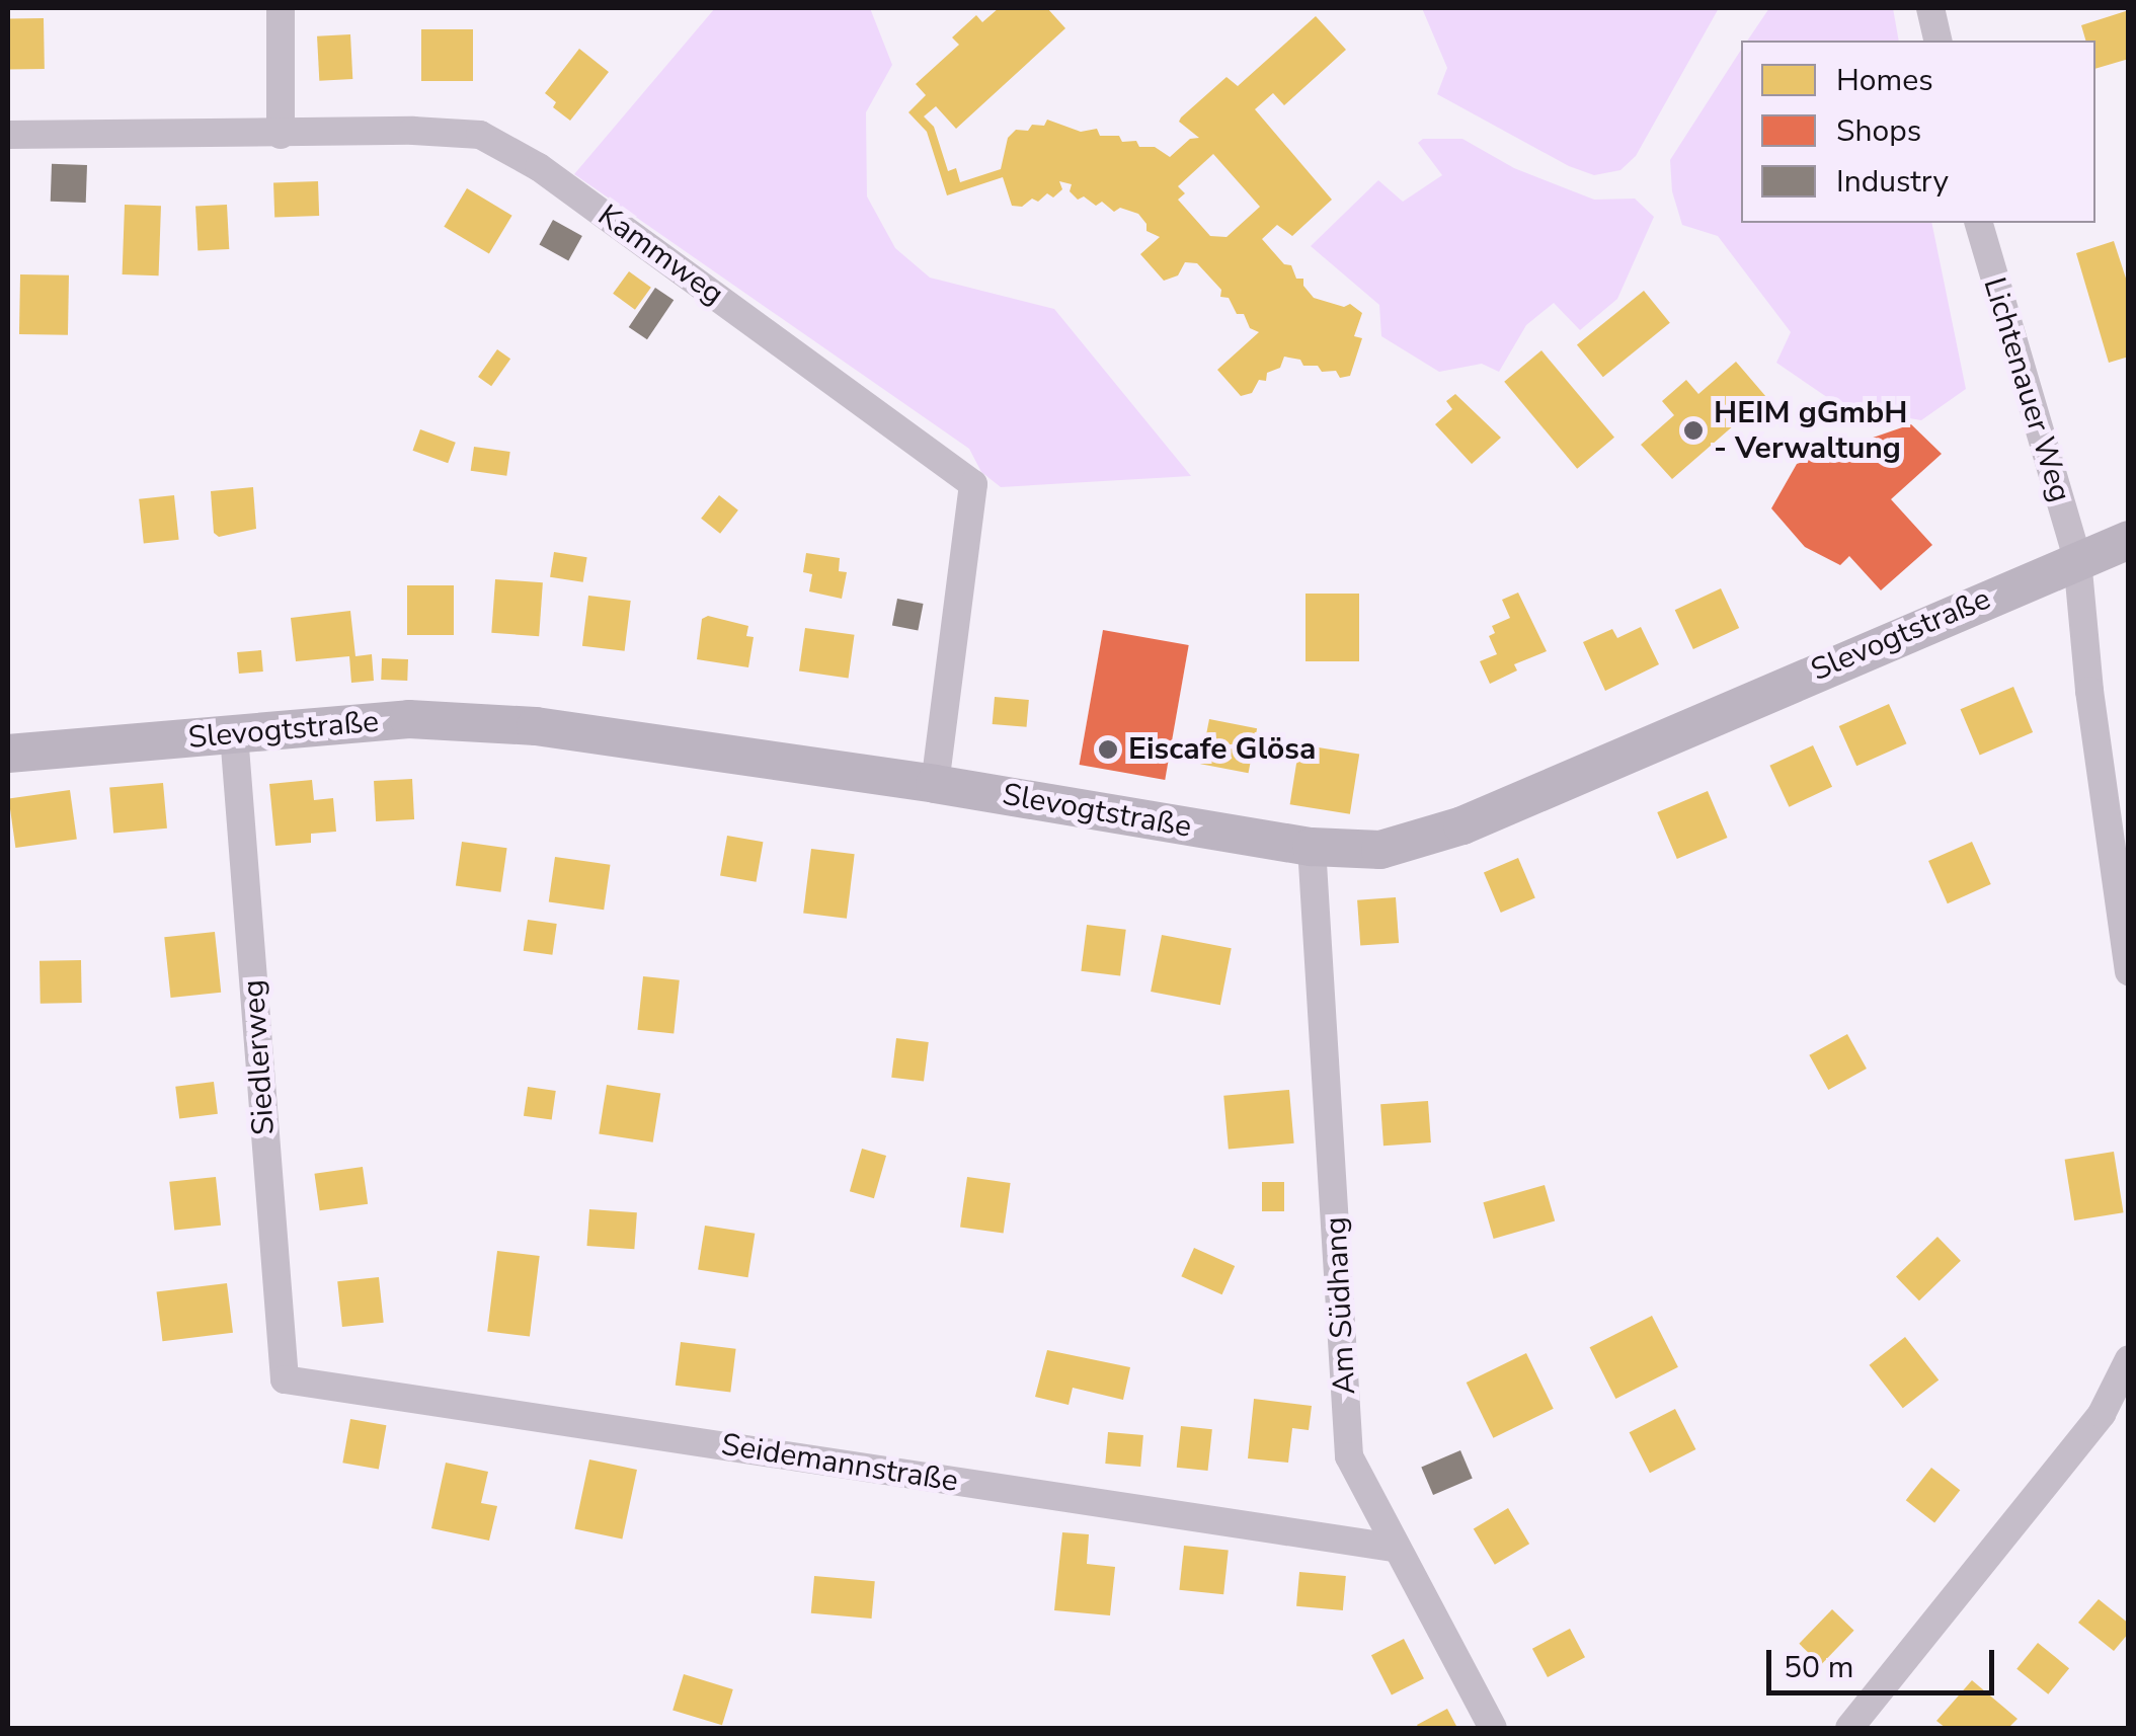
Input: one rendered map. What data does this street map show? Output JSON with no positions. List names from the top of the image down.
{
  "streets": {
    "street": [
      "Kammweg",
      "Lichtenauer Weg",
      "Slevogtstraße",
      "Siedlerweg",
      "Am Südhang",
      "Seidemannstraße"
    ]
  },
  "crossings": [
    ["Kammweg", "Slevogtstraße"],
    ["Lichtenauer Weg", "Slevogtstraße"],
    ["Slevogtstraße", "Siedlerweg"],
    ["Slevogtstraße", "Am Südhang"],
    ["Siedlerweg", "Seidemannstraße"],
    ["Am Südhang", "Seidemannstraße"]
  ],
  "places": ["HEIM gGmbH - Verwaltung", "Eiscafe Glösa"],
  "legend": ["Homes", "Shops", "Industry"],
  "scale_bar": "50 m"
}
